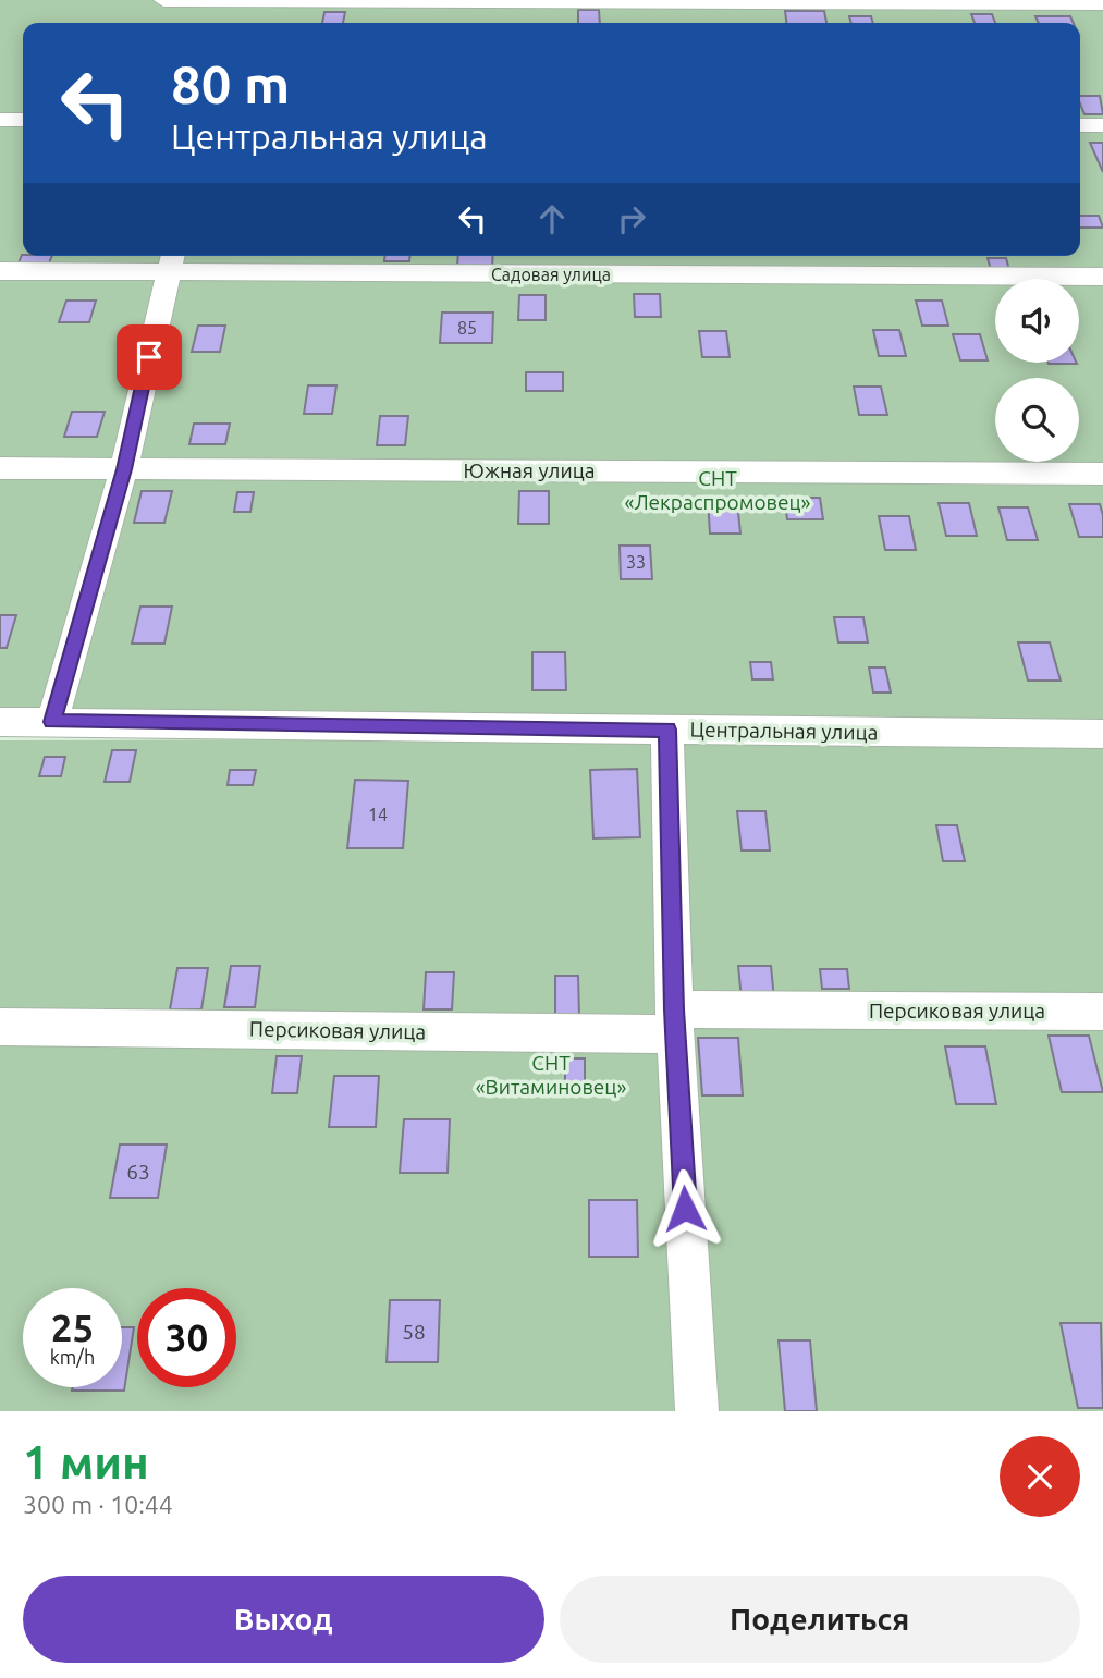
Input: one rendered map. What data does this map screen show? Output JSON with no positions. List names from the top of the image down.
{
  "streets": {
    "street": [
      "Садовая улица",
      "Южная улица",
      "Центральная улица",
      "Персиковая улица"
    ]
  },
  "parks": ["СНТ «Лекраспромовец»", "СНТ «Витаминовец»"],
  "house_numbers": [
    "85",
    "33",
    "14",
    "63",
    "58"
  ],
  "page": {
    "turn": ["80 m", "Центральная улица"],
    "speed": "25 km/h",
    "limit": "30",
    "heading": ["1 мин", "300 m · 10:44"],
    "buttons": ["Выход", "Поделиться"]
  }
}
